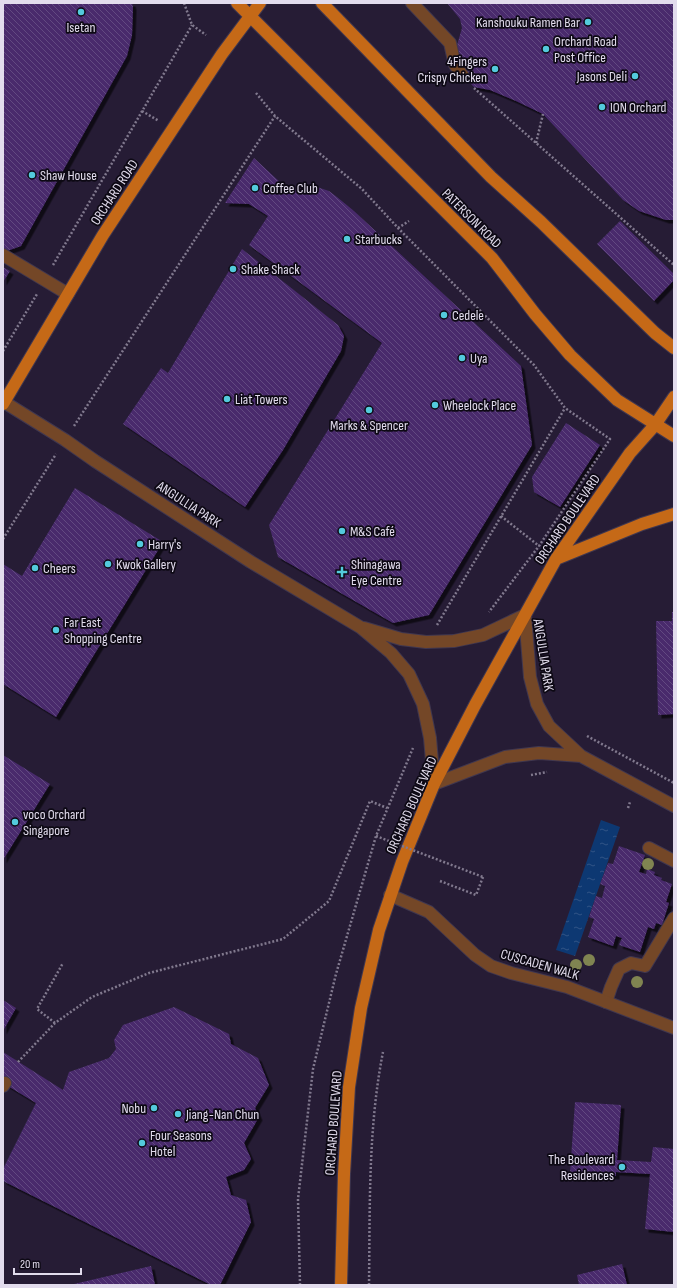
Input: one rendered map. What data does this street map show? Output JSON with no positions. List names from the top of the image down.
{
  "streets": {
    "main road": ["ORCHARD ROAD", "PATERSON ROAD", "ORCHARD BOULEVARD"],
    "street": ["ANGULLIA PARK", "CUSCADEN WALK"]
  },
  "crossings": [
    ["ORCHARD ROAD", "PATERSON ROAD"],
    ["ORCHARD ROAD", "ANGULLIA PARK"],
    ["PATERSON ROAD", "ORCHARD BOULEVARD"],
    ["ANGULLIA PARK", "ORCHARD BOULEVARD"],
    ["ORCHARD BOULEVARD", "CUSCADEN WALK"]
  ],
  "places": {
    "other": [
      "Isetan",
      "Kanshouku Ramen Bar",
      "Orchard Road Post Office",
      "4Fingers Crispy Chicken",
      "Jasons Deli",
      "ION Orchard",
      "Shaw House",
      "Coffee Club",
      "Starbucks",
      "Shake Shack",
      "Cedele",
      "Uya",
      "Liat Towers",
      "Wheelock Place",
      "Marks & Spencer",
      "M&S Café",
      "Harry's",
      "Kwok Gallery",
      "Cheers",
      "Far East Shopping Centre",
      "voco Orchard Singapore",
      "Nobu",
      "Jiang-Nan Chun",
      "Four Seasons Hotel",
      "The Boulevard Residences"
    ],
    "health": ["Shinagawa Eye Centre"]
  },
  "scale_bar": "20 m"
}
